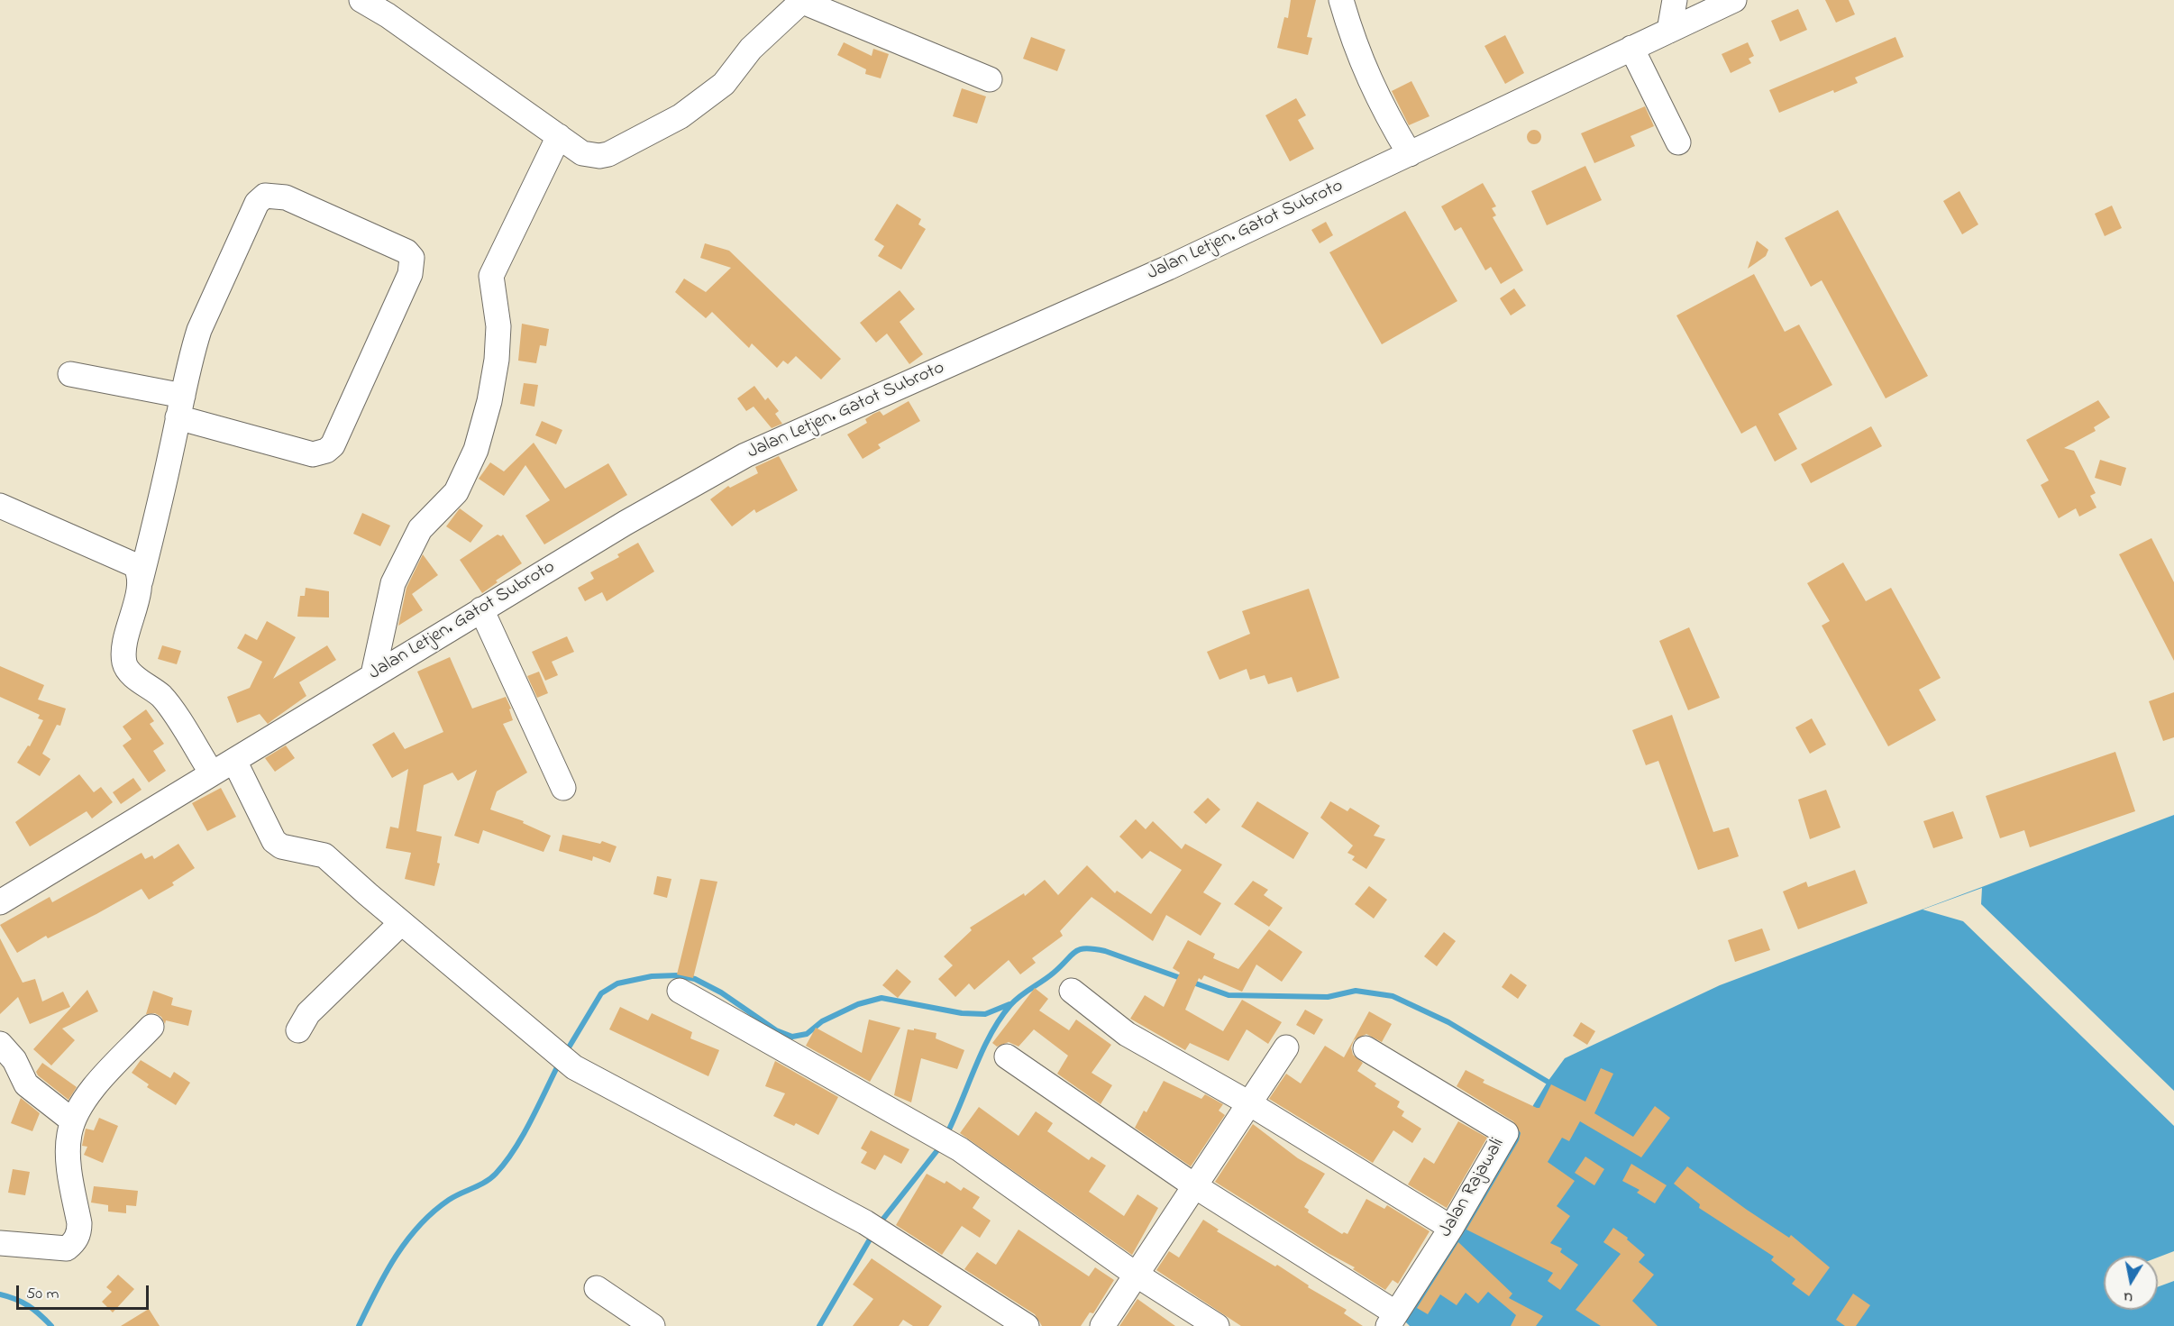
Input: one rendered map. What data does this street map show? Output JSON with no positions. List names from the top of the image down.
{
  "streets": {
    "street": ["Jalan Letjen. Gatot Subroto", "Jalan Rajawali"]
  },
  "scale_bar": "50 m",
  "north": "bottom"
}
